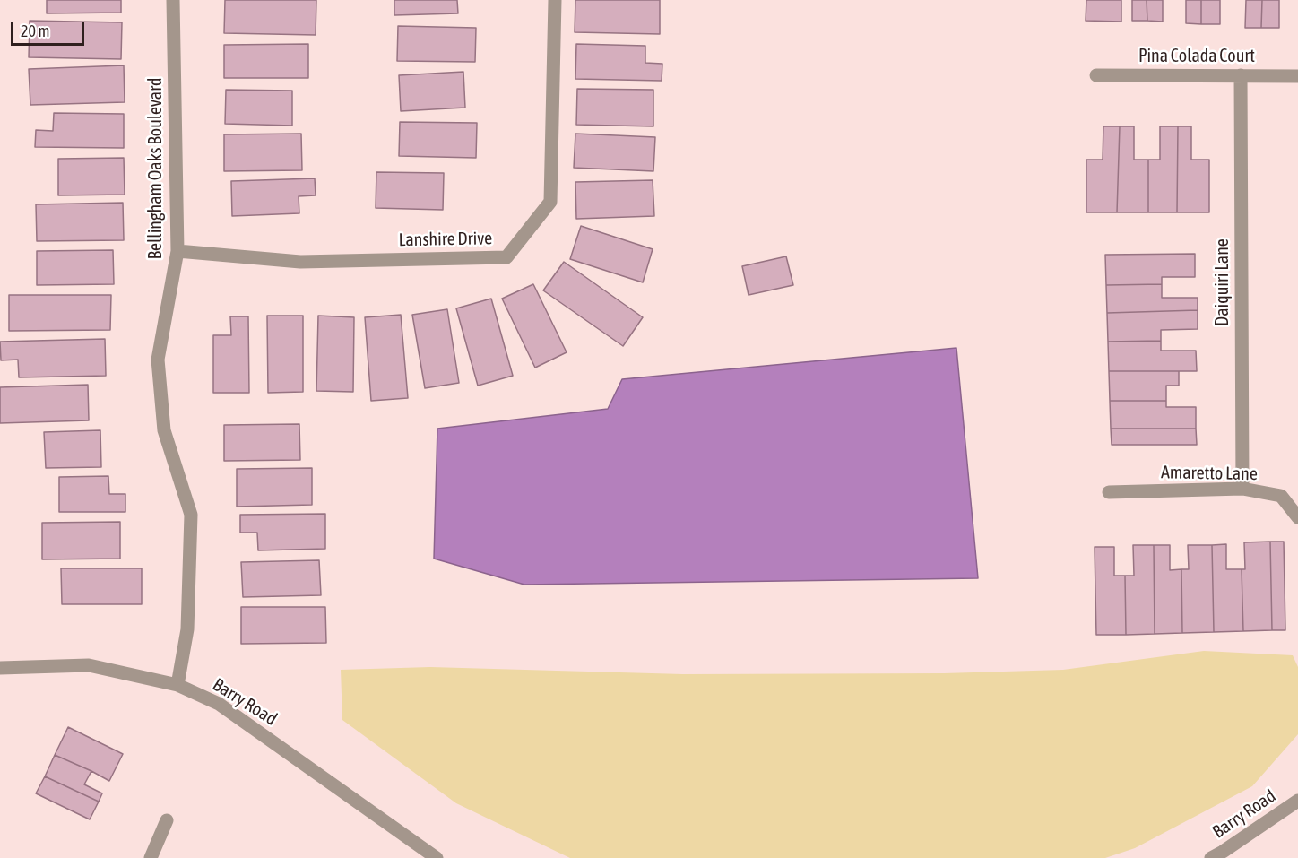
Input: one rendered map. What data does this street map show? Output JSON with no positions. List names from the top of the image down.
{
  "streets": {
    "street": [
      "Pina Colada Court",
      "Bellingham Oaks Boulevard",
      "Lanshire Drive",
      "Daiquiri Lane",
      "Amaretto Lane",
      "Barry Road"
    ]
  },
  "crossings": [
    ["Pina Colada Court", "Daiquiri Lane"],
    ["Bellingham Oaks Boulevard", "Lanshire Drive"],
    ["Bellingham Oaks Boulevard", "Barry Road"],
    ["Daiquiri Lane", "Amaretto Lane"]
  ],
  "scale_bar": "20 m"
}
